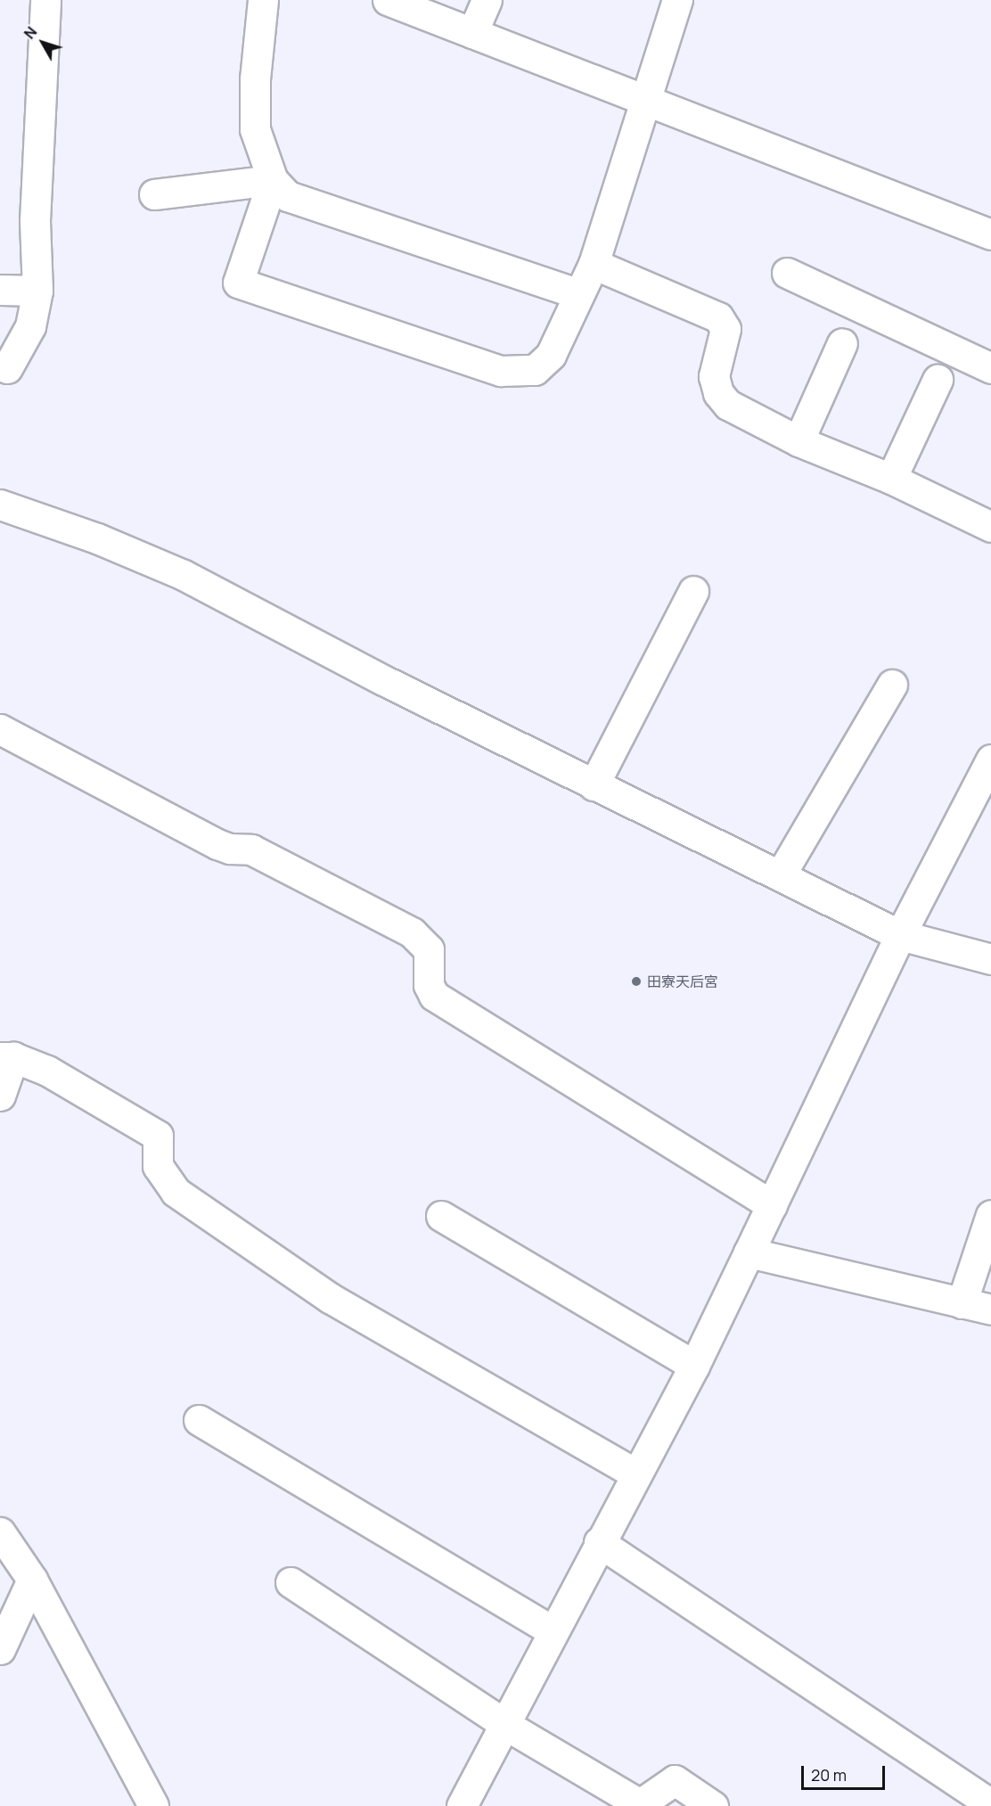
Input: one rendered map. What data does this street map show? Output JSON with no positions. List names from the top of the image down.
{
  "places": ["田寮天后宮"],
  "scale_bar": "20 m",
  "north": "top left"
}
